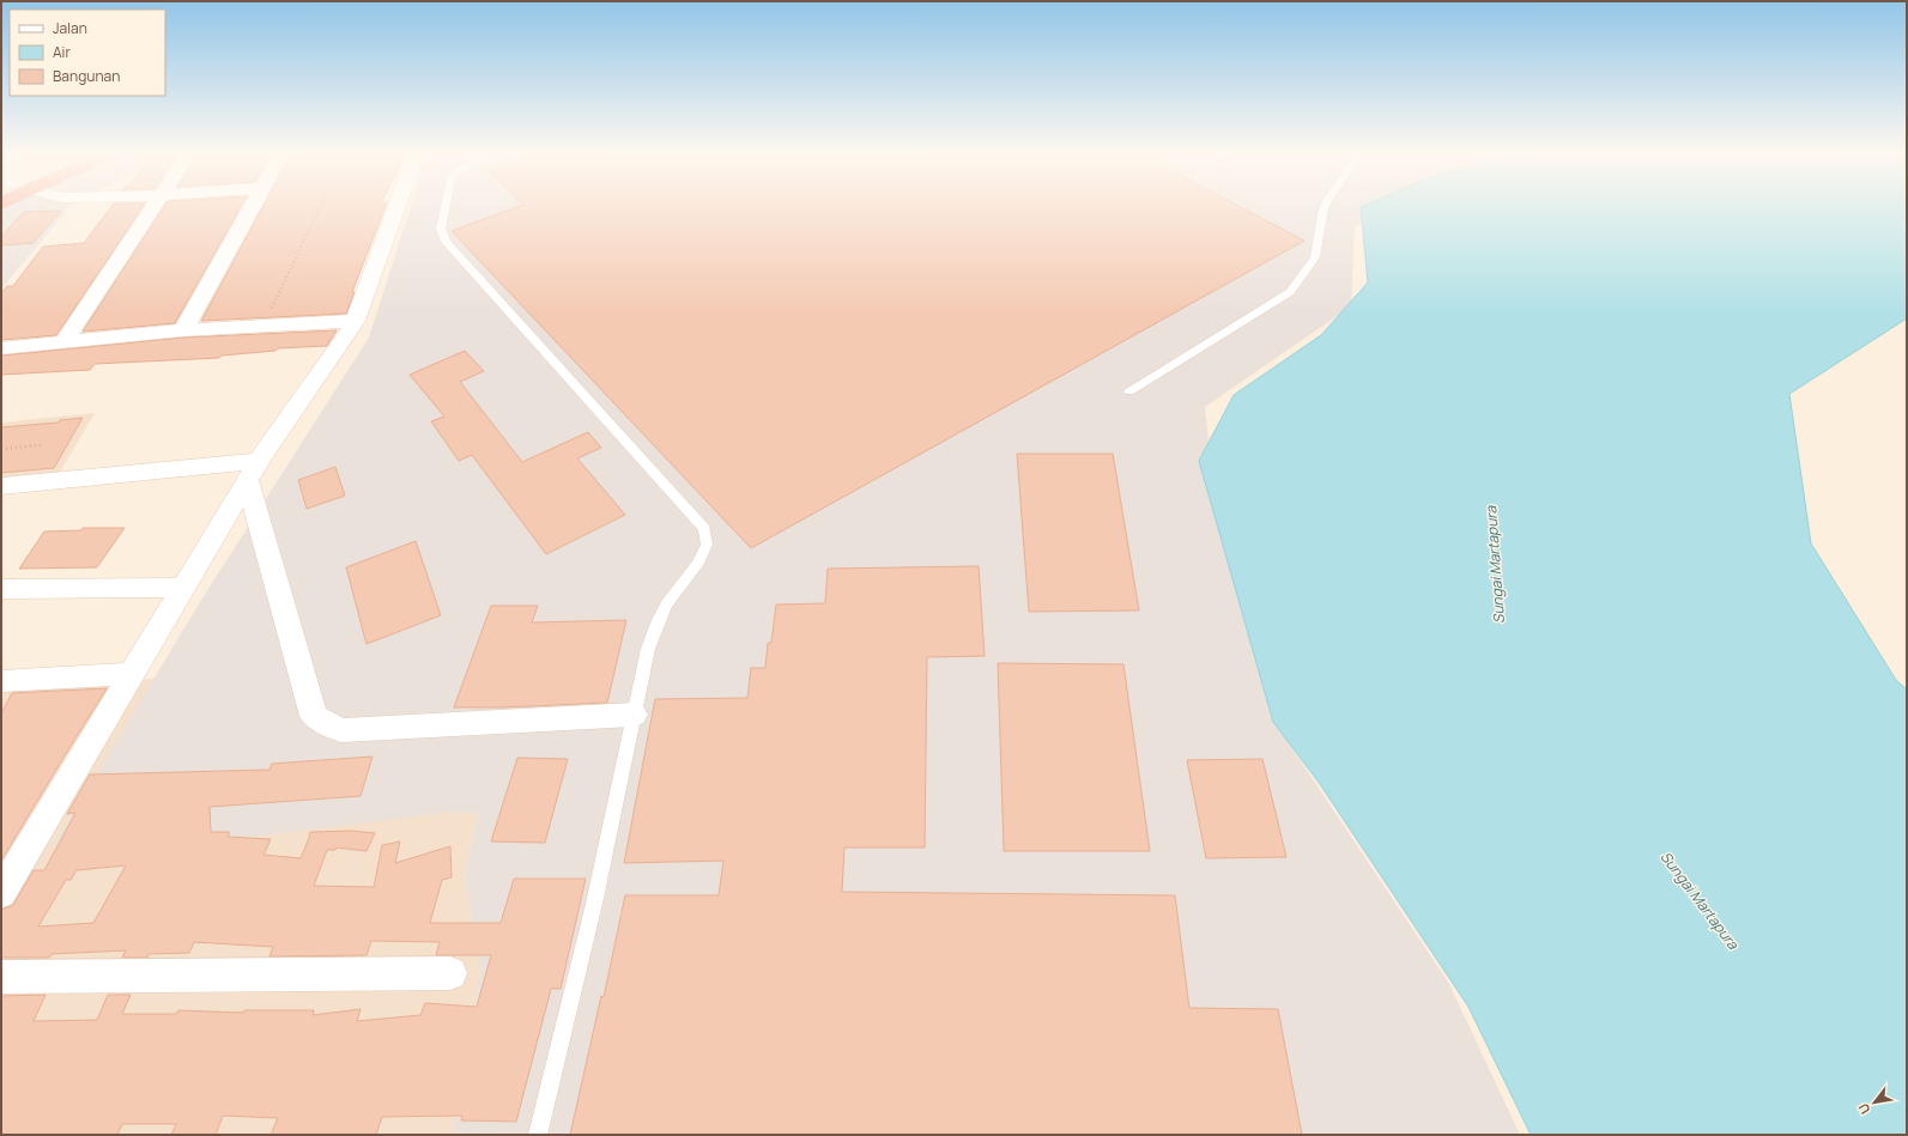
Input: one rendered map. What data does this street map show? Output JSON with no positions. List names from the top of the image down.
{
  "water": ["Sungai Martapura"],
  "legend": ["Jalan", "Air", "Bangunan"],
  "north": "bottom left"
}
